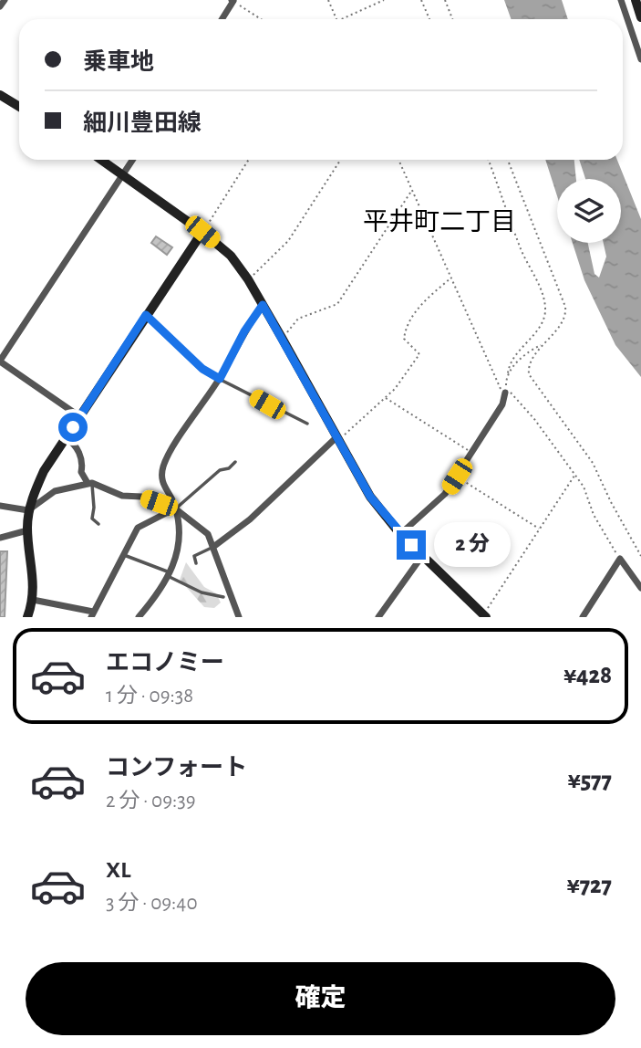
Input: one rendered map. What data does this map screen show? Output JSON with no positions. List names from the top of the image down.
{
  "districts": ["平井町二丁目"],
  "page": {
    "banner": ["乗車地", "細川豊田線"],
    "bubble": "2 分",
    "list": [
      {
        "name": "エコノミー",
        "note": "1 分 · 09:38",
        "value": "¥428"
      },
      {
        "name": "コンフォート",
        "note": "2 分 · 09:39",
        "value": "¥577"
      },
      {
        "name": "XL",
        "note": "3 分 · 09:40",
        "value": "¥727"
      }
    ],
    "buttons": "確定"
  }
}
